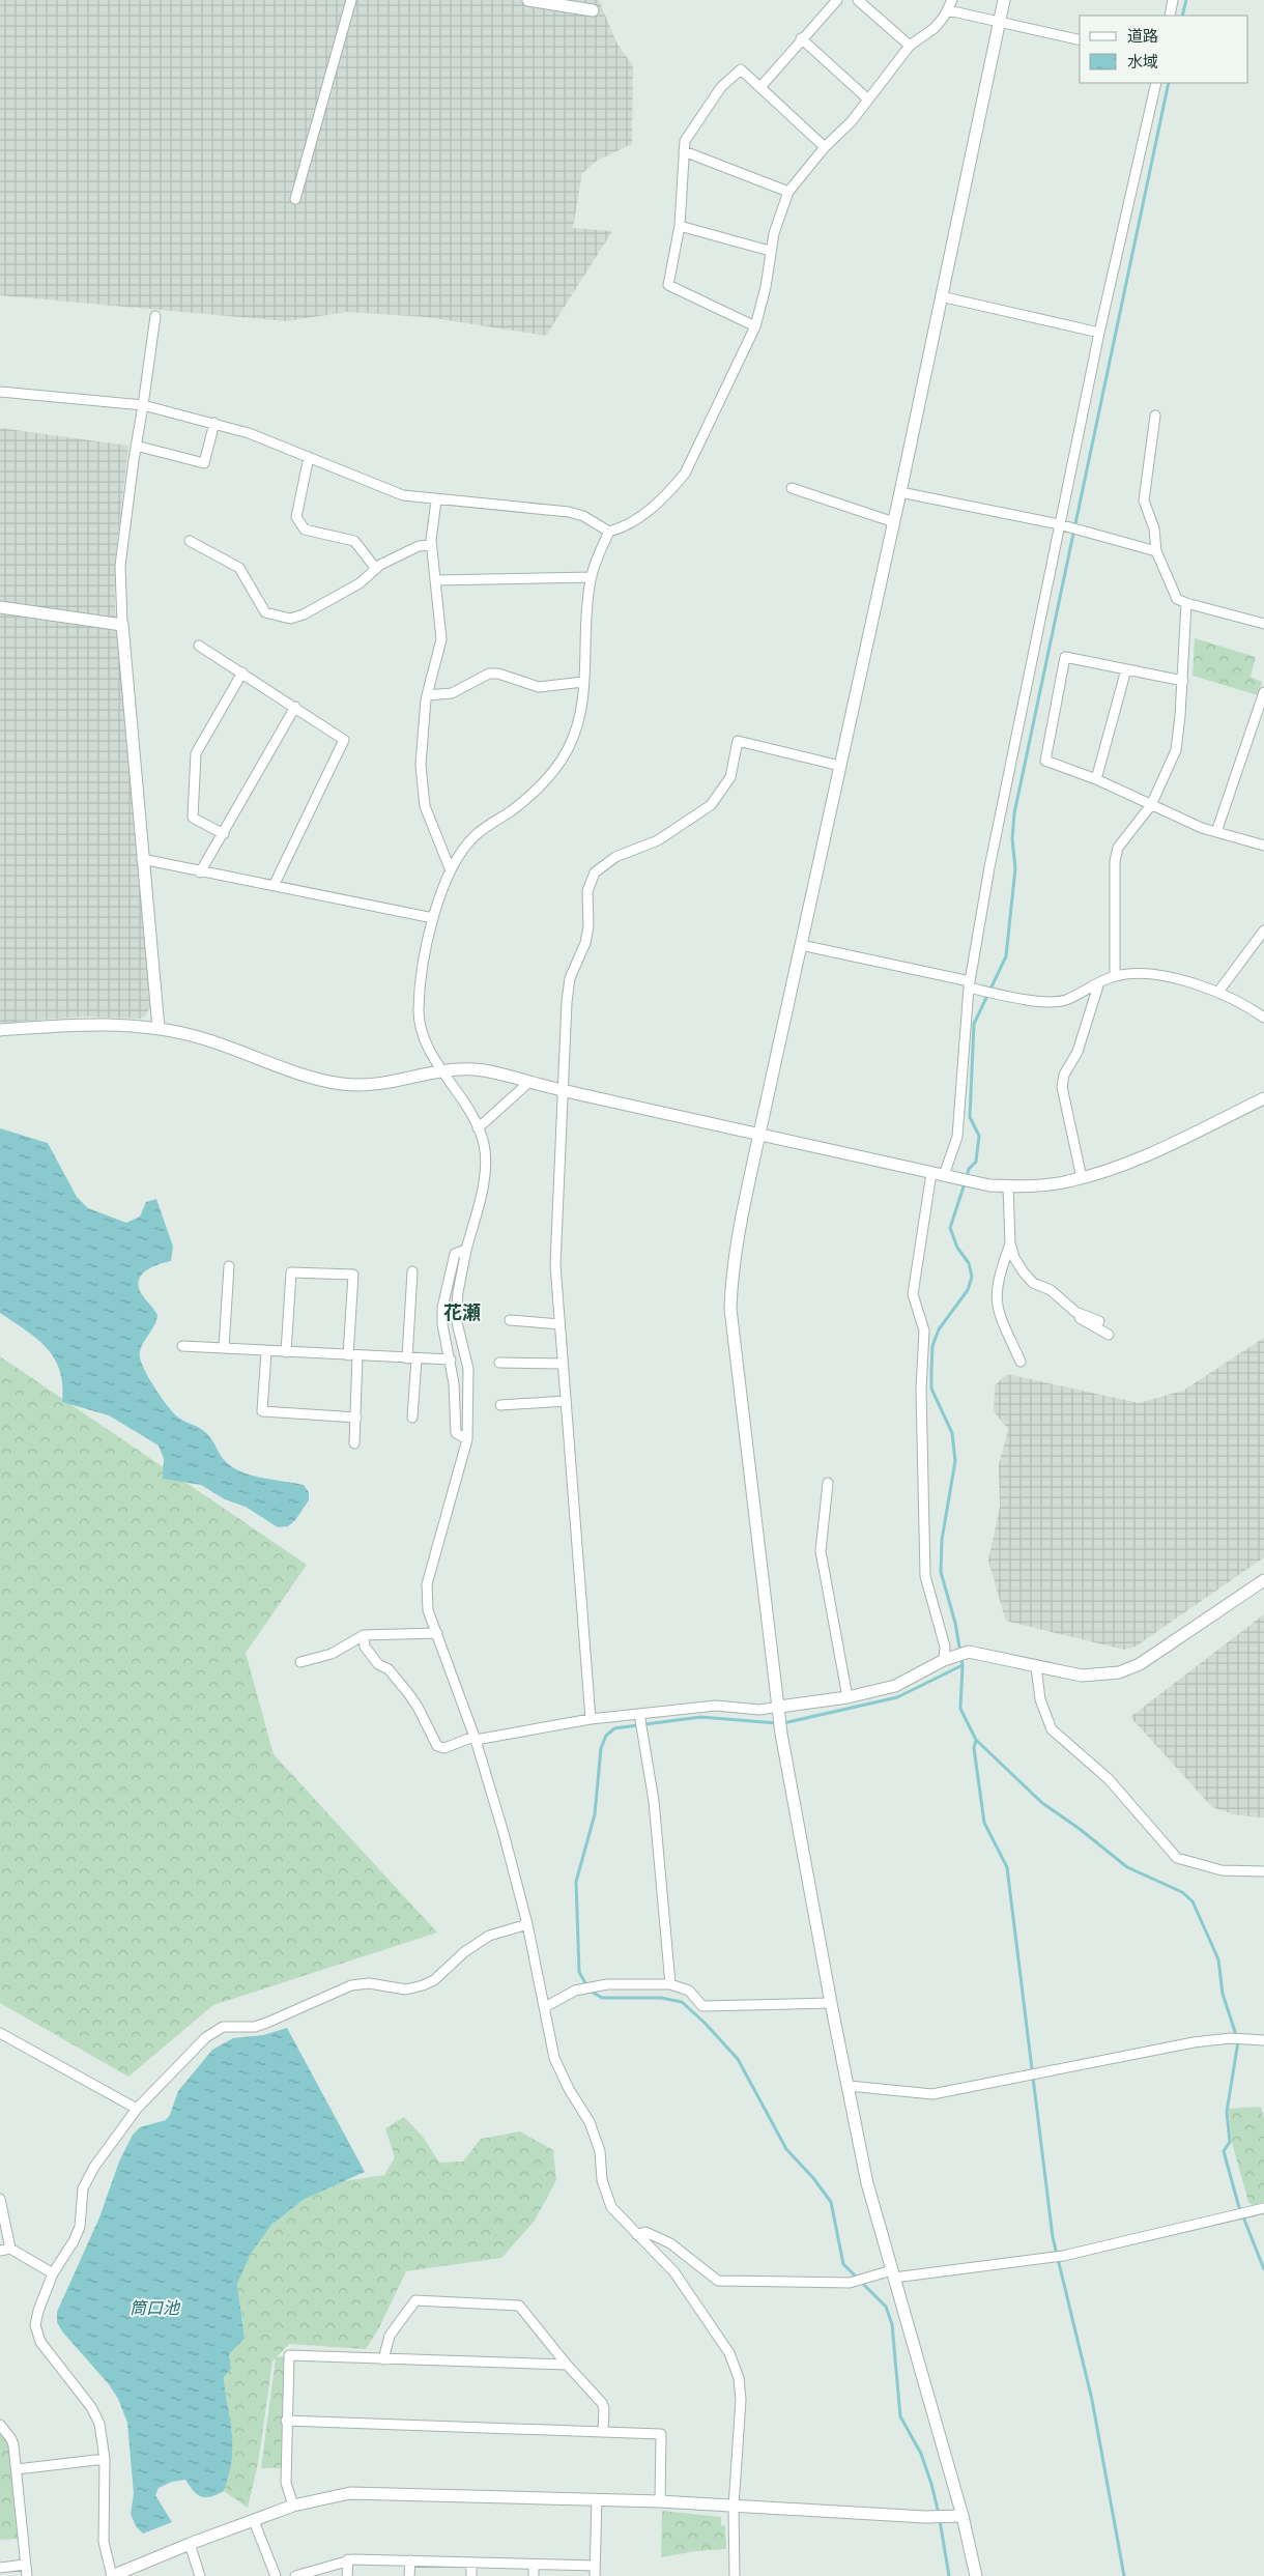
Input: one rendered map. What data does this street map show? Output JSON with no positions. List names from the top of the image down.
{
  "districts": ["花瀬"],
  "water": ["筒口池"],
  "legend": ["道路", "水域"]
}
